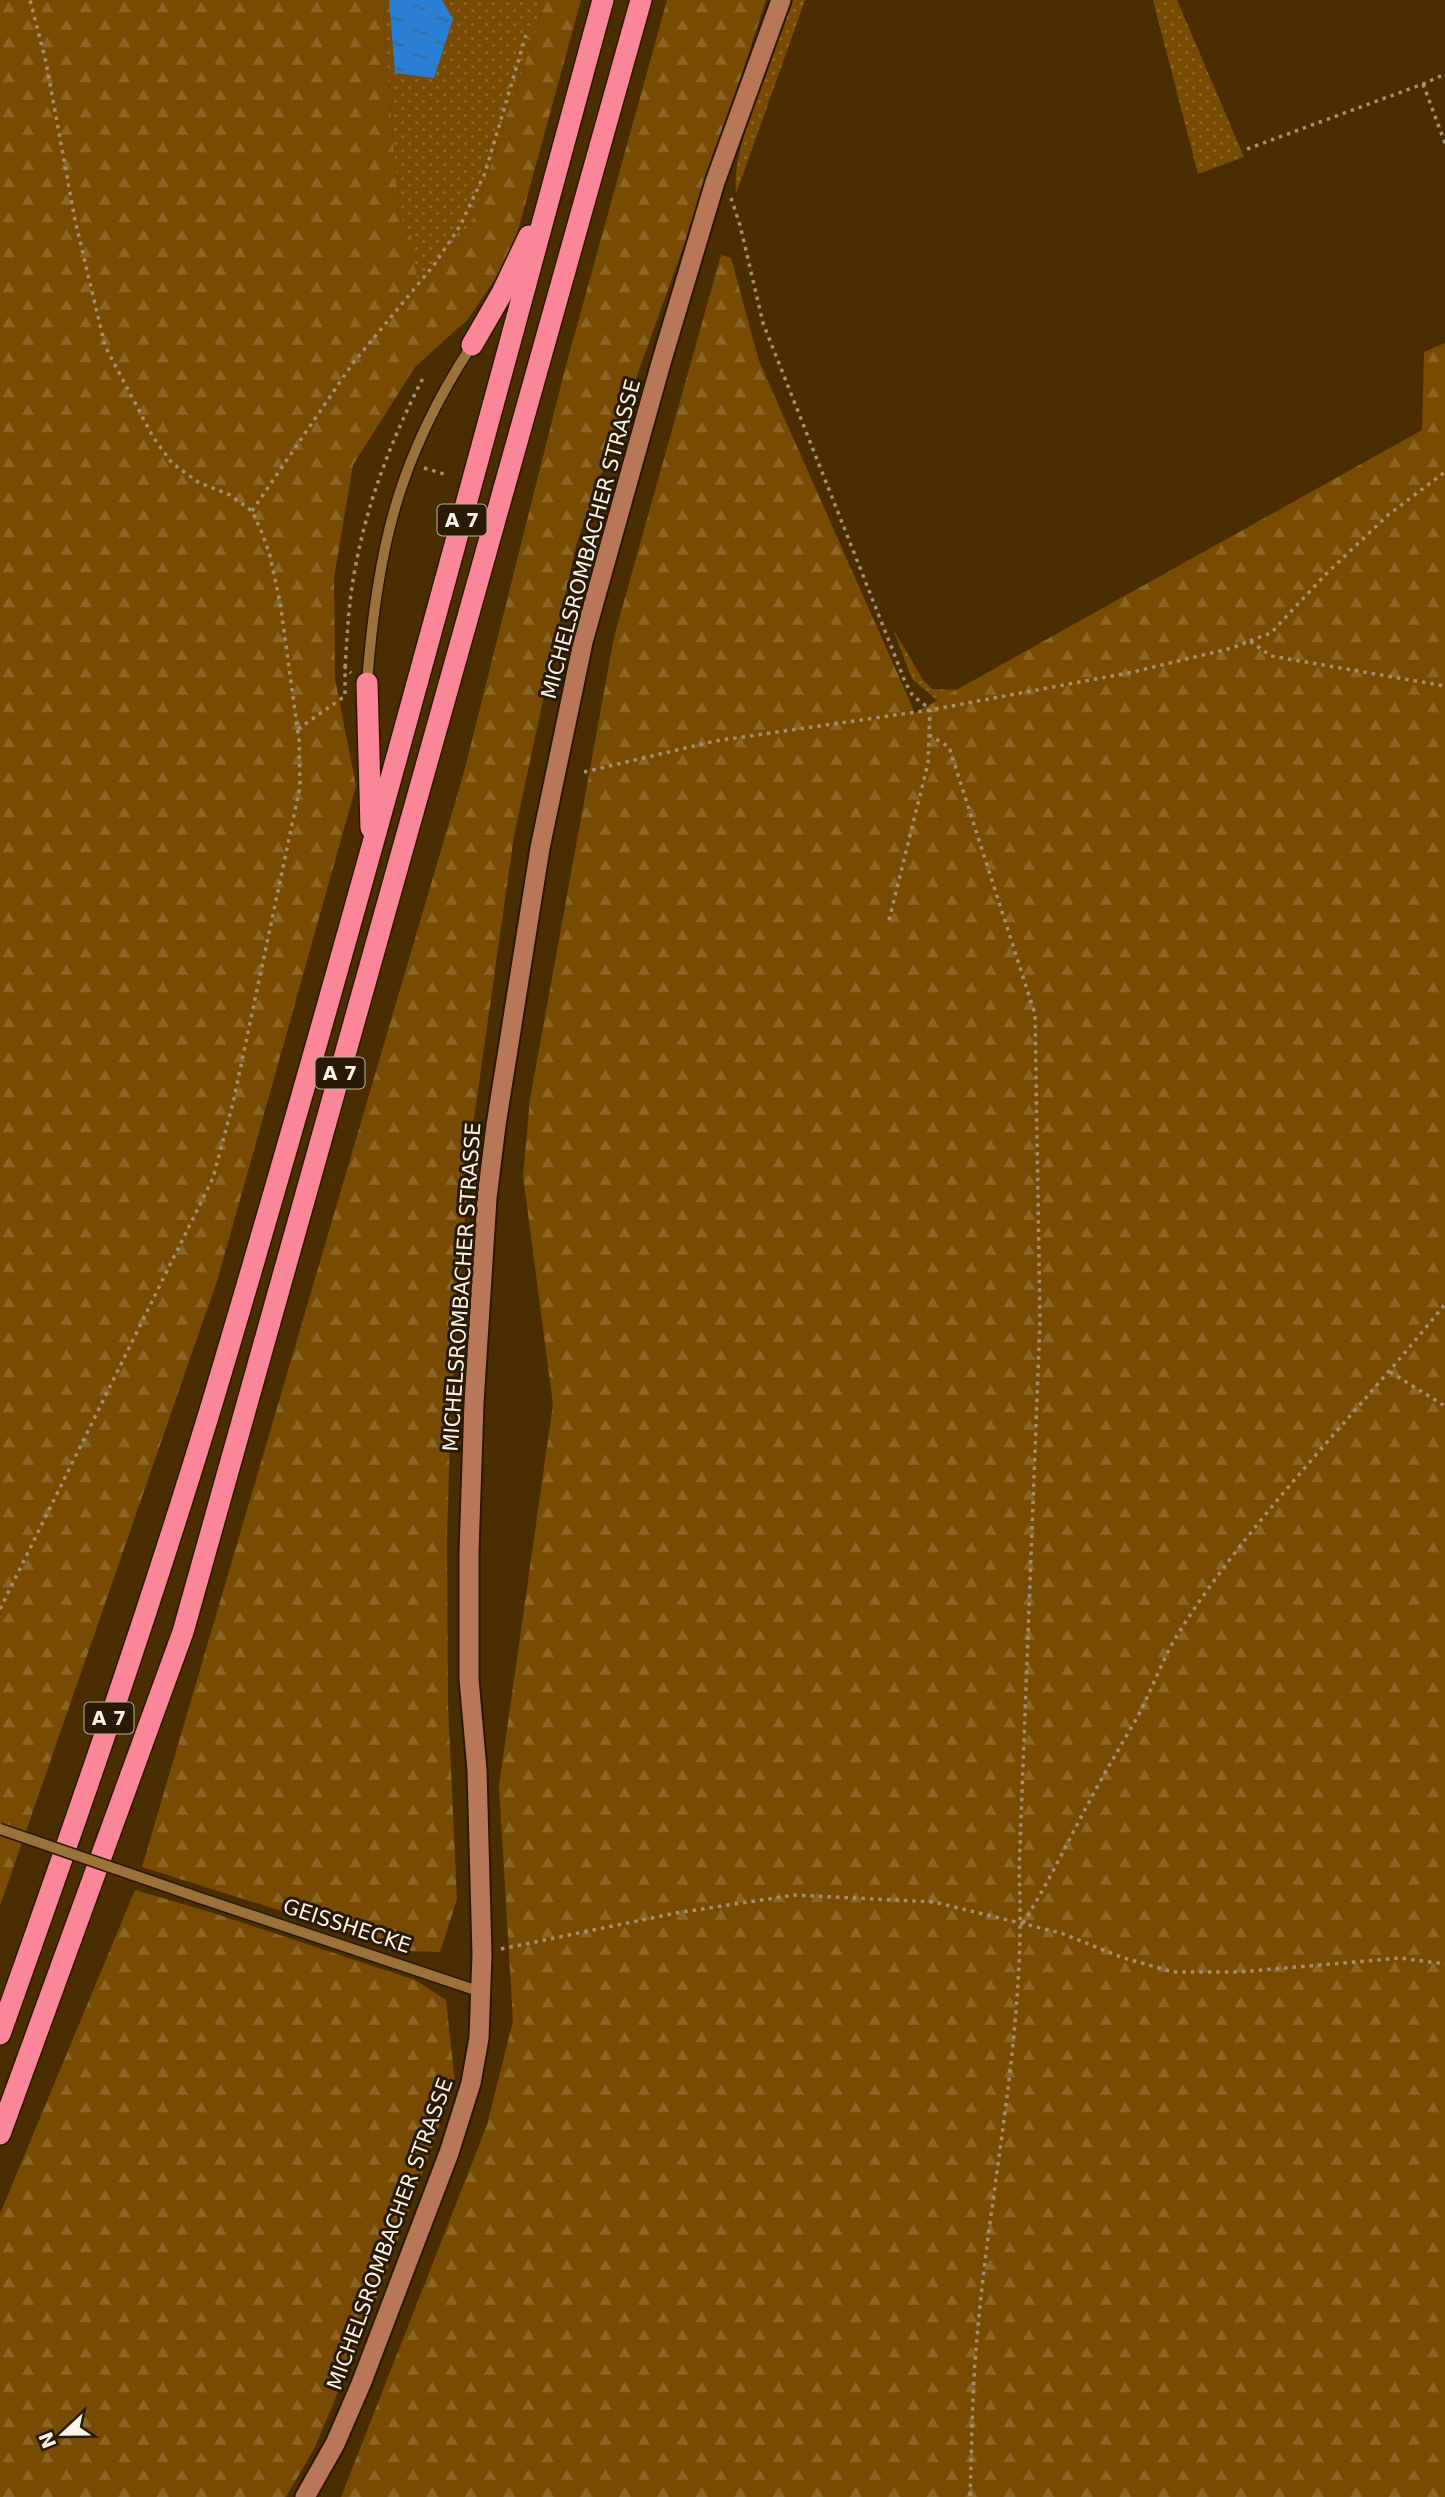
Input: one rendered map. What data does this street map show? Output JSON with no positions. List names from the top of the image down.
{
  "streets": {
    "highway": ["A 7"],
    "main road": ["MICHELSROMBACHER STRASSE"],
    "lane": ["GEISSHECKE"]
  },
  "crossings": [
    ["MICHELSROMBACHER STRASSE", "GEISSHECKE"]
  ],
  "north": "left"
}
